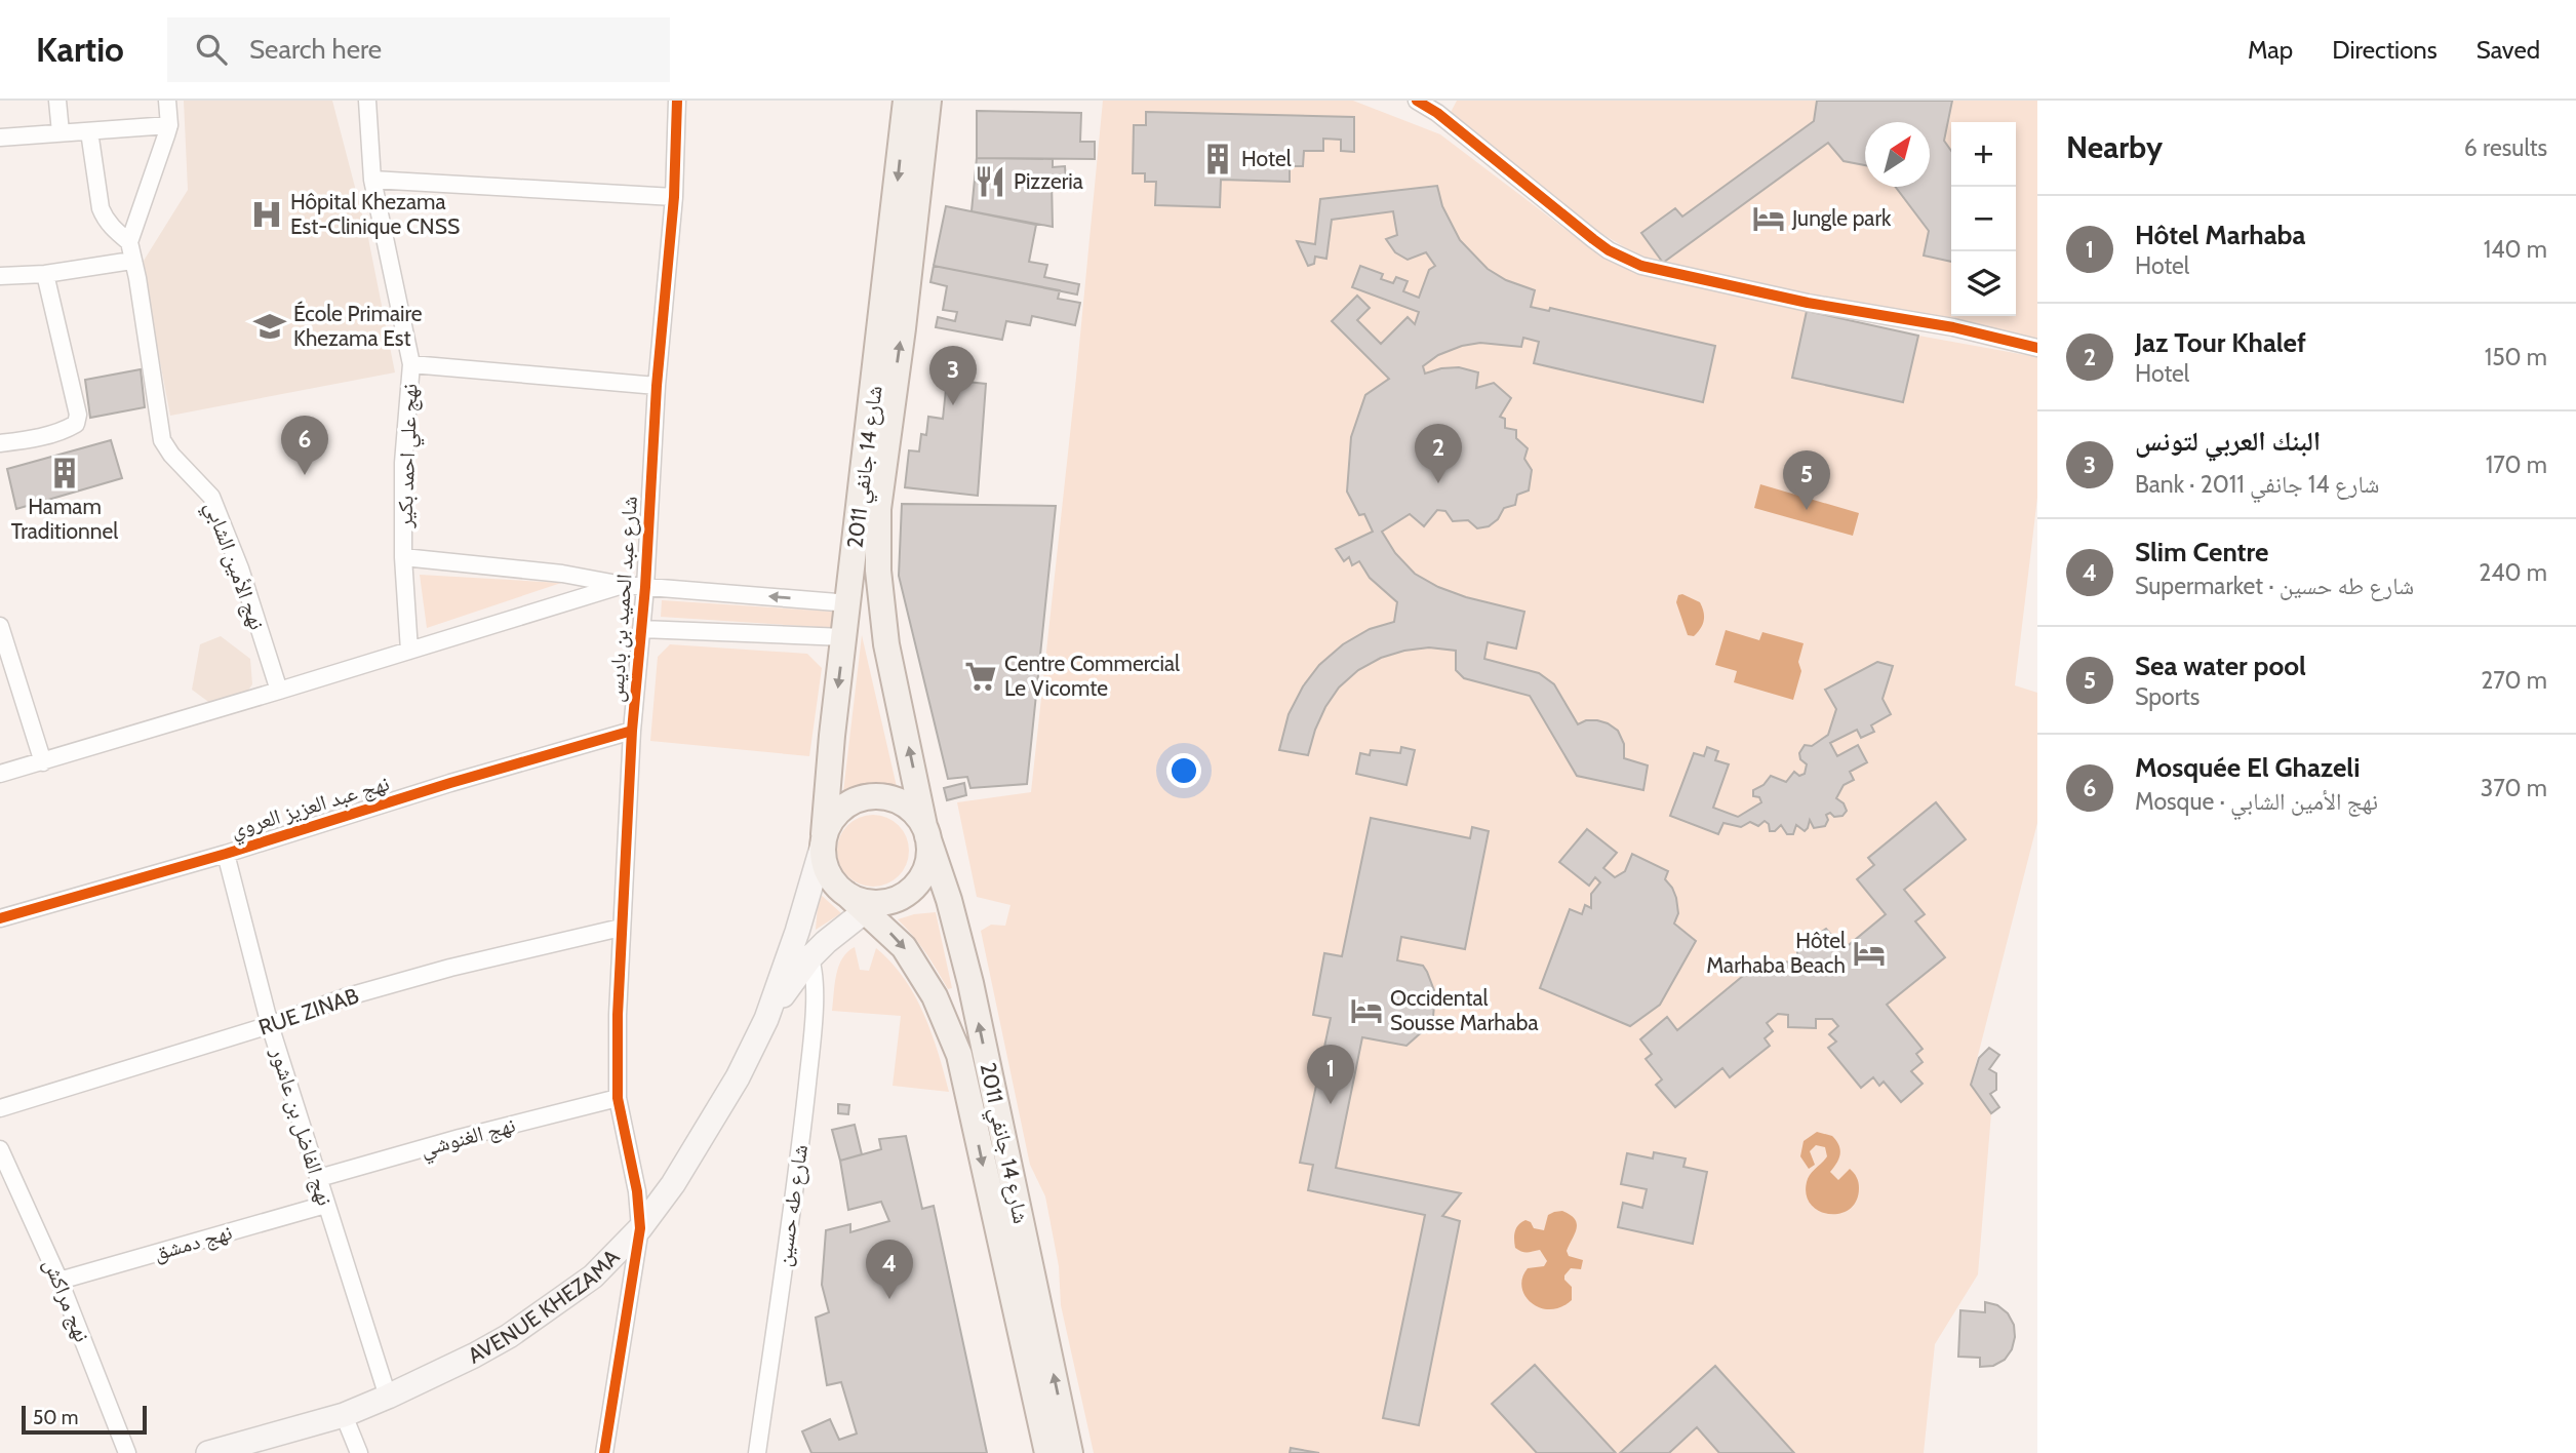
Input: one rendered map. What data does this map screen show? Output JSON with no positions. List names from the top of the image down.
{
  "streets": {
    "main road": ["شارع 14 جانفي 2011", "AVENUE KHEZAMA"],
    "street": [
      "نهج علي احمد بكير",
      "نهج الأمين الشابي",
      "شارع عبد الحميد بن باديس",
      "نهج عبد العزيز العروي",
      "RUE ZINAB",
      "نهج الفاضل بن عاشور",
      "نهج الغنوشي",
      "شارع طه حسين",
      "نهج دمشق",
      "نهج مراكش"
    ]
  },
  "crossings": [
    ["شارع 14 جانفي 2011", "AVENUE KHEZAMA"],
    ["شارع عبد الحميد بن باديس", "نهج عبد العزيز العروي"],
    ["شارع عبد الحميد بن باديس", "RUE ZINAB"],
    ["شارع عبد الحميد بن باديس", "نهج الغنوشي"],
    ["شارع عبد الحميد بن باديس", "AVENUE KHEZAMA"],
    ["نهج عبد العزيز العروي", "نهج الفاضل بن عاشور"],
    ["RUE ZINAB", "نهج الفاضل بن عاشور"],
    ["نهج الفاضل بن عاشور", "نهج الغنوشي"],
    ["نهج الفاضل بن عاشور", "نهج دمشق"],
    ["نهج الفاضل بن عاشور", "AVENUE KHEZAMA"],
    ["شارع طه حسين", "AVENUE KHEZAMA"],
    ["نهج دمشق", "نهج مراكش"]
  ],
  "places": {
    "building": ["Hotel", "Hamam Traditionnel"],
    "restaurant": ["Pizzeria"],
    "hospital": ["Hôpital Khezama Est-Clinique CNSS"],
    "hotel": ["Jungle park", "Hôtel Marhaba Beach", "Occidental Sousse Marhaba"],
    "school or university": ["École Primaire Khezama Est"],
    "supermarket": ["Centre Commercial Le Vicomte"]
  },
  "scale_bar": "50 m",
  "north": "top right",
  "page": {
    "header": "Kartio",
    "search": "Search here",
    "nav": ["Map", "Directions", "Saved"],
    "heading": ["Nearby", "6 results"],
    "map_buttons": ["+", "−"],
    "list": [
      {
        "mark": "1",
        "name": "Hôtel Marhaba",
        "note": "Hotel",
        "value": "140 m"
      },
      {
        "mark": "2",
        "name": "Jaz Tour Khalef",
        "note": "Hotel",
        "value": "150 m"
      },
      {
        "mark": "3",
        "name": "البنك العربي لتونس",
        "note": "Bank · شارع 14 جانفي 2011",
        "value": "170 m"
      },
      {
        "mark": "4",
        "name": "Slim Centre",
        "note": "Supermarket · شارع طه حسين",
        "value": "240 m"
      },
      {
        "mark": "5",
        "name": "Sea water pool",
        "note": "Sports",
        "value": "270 m"
      },
      {
        "mark": "6",
        "name": "Mosquée El Ghazeli",
        "note": "Mosque · نهج الأمين الشابي",
        "value": "370 m"
      }
    ],
    "pins": [
      "3",
      "6",
      "2",
      "5",
      "1",
      "4"
    ],
    "scale": "50 m"
  }
}
